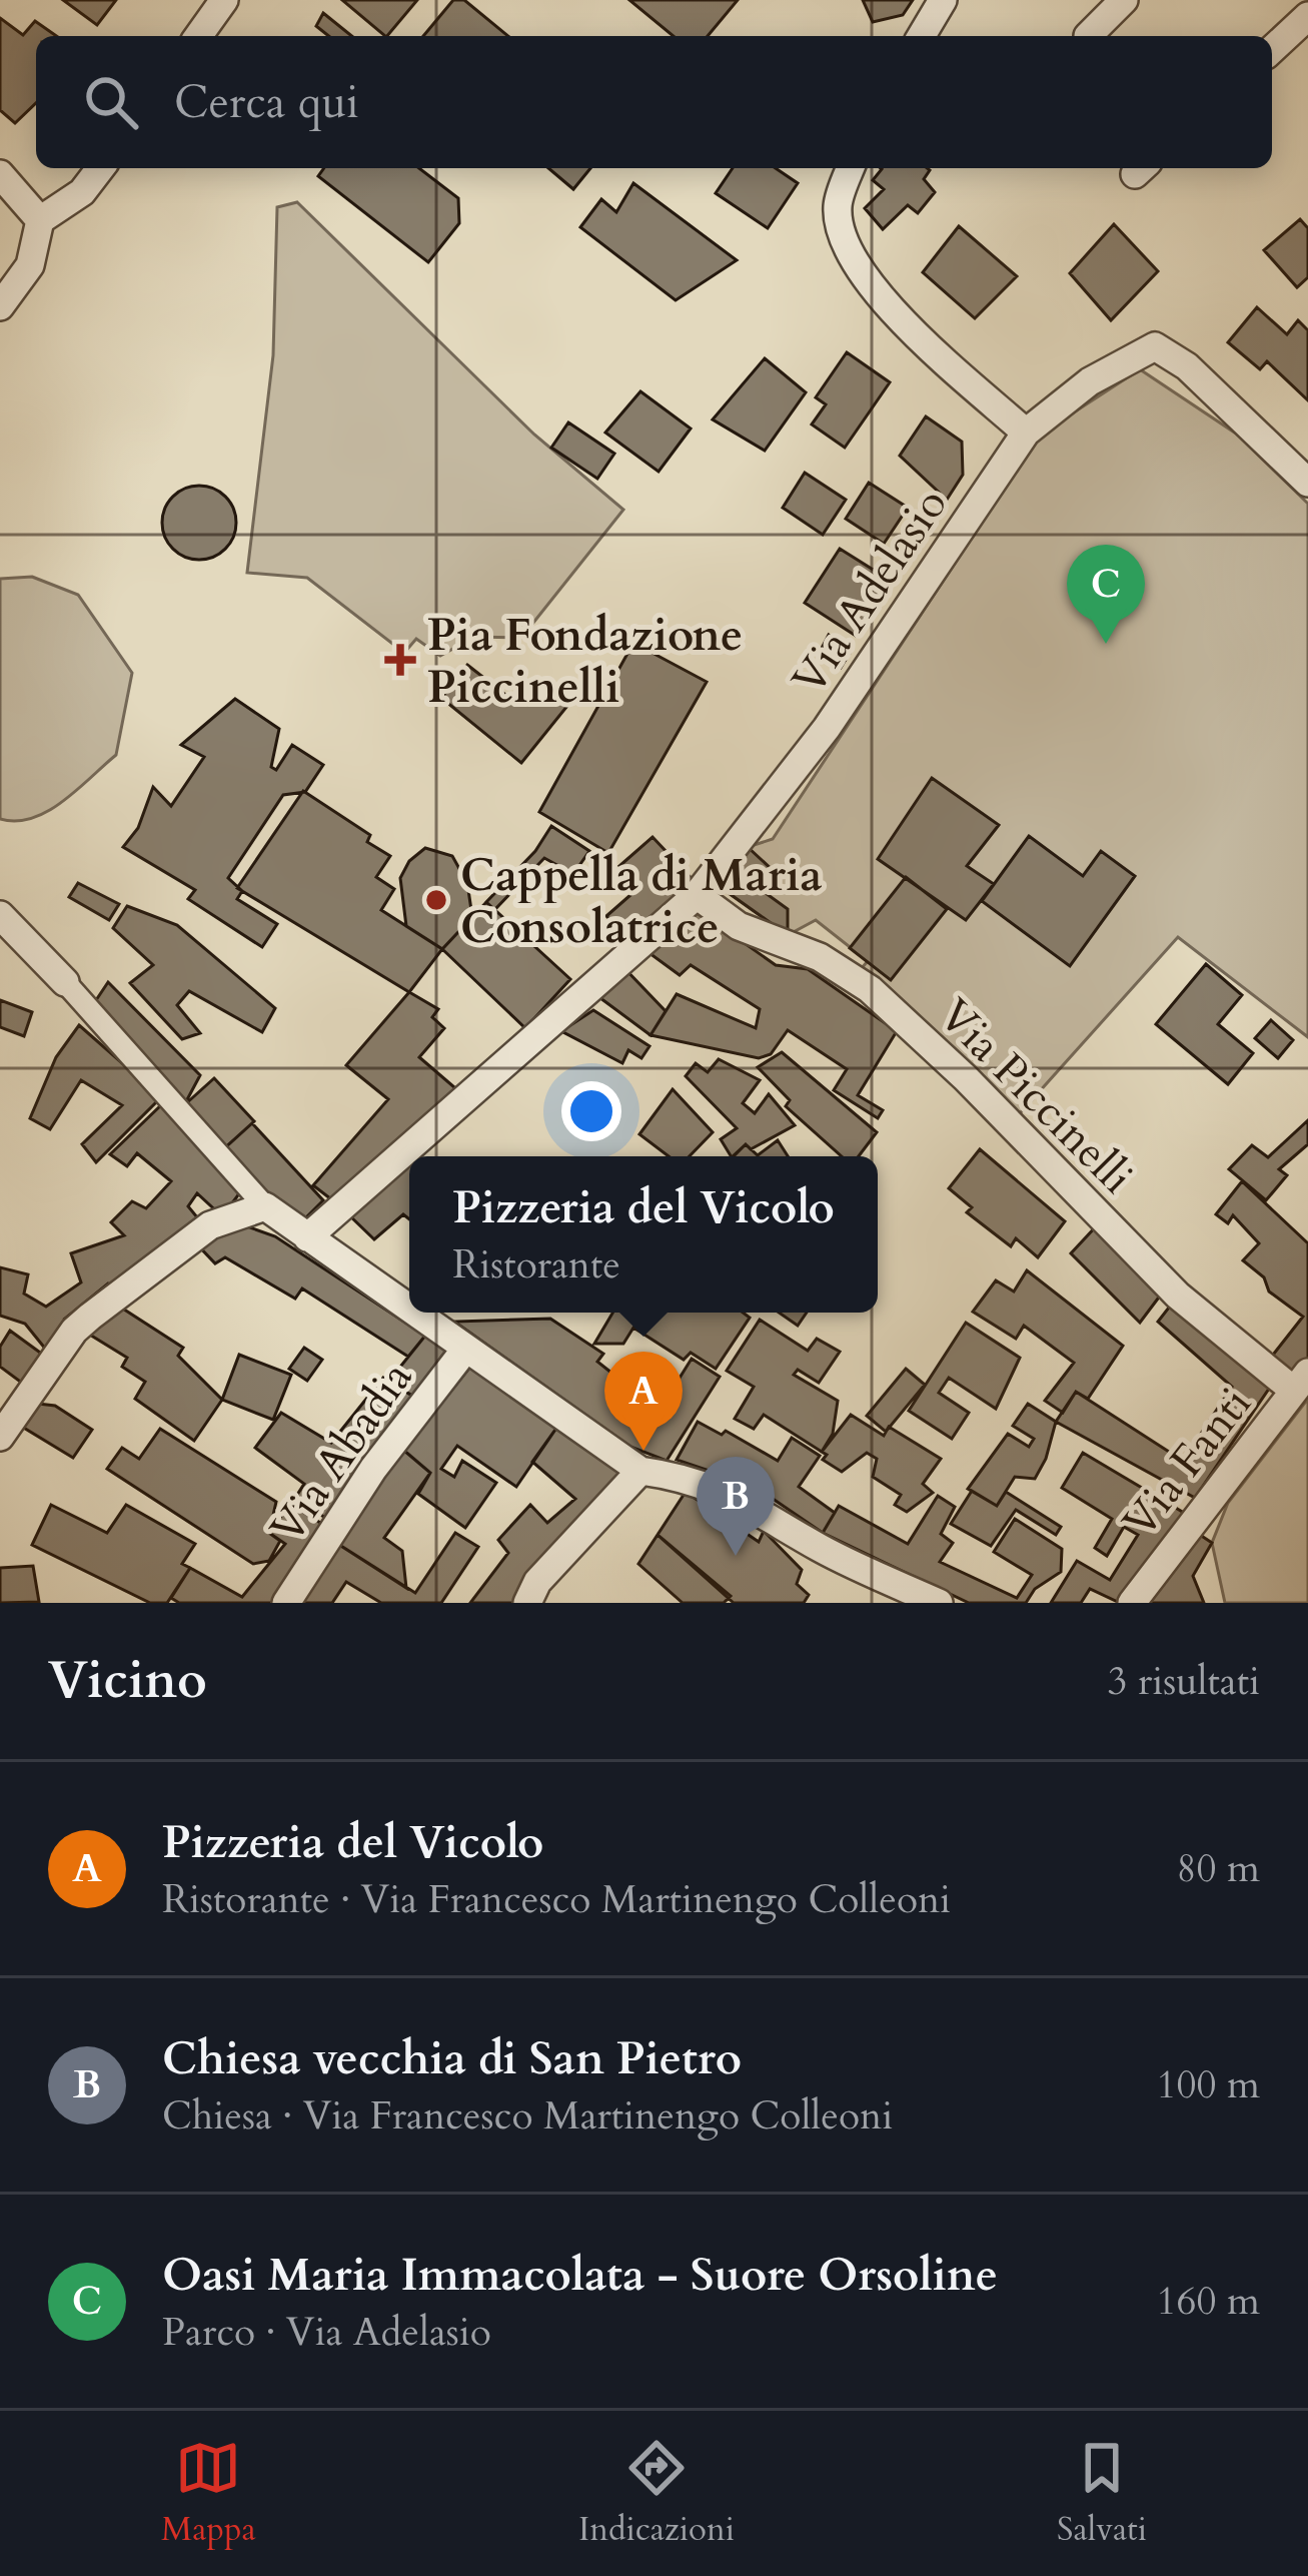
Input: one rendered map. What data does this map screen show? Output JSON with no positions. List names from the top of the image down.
{
  "streets": {
    "street": [
      "Via Adelasio",
      "Via Piccinelli",
      "Via Abadia",
      "Via Fanti"
    ]
  },
  "crossings": [
    ["Via Adelasio", "Via Piccinelli"],
    ["Via Piccinelli", "Via Fanti"]
  ],
  "places": {
    "health": ["Pia Fondazione Piccinelli"],
    "other": ["Cappella di Maria Consolatrice"]
  },
  "page": {
    "search": "Cerca qui",
    "pins": ["C", "A", "B"],
    "popup": ["Pizzeria del Vicolo", "Ristorante"],
    "heading": ["Vicino", "3 risultati"],
    "list": [
      {
        "mark": "A",
        "name": "Pizzeria del Vicolo",
        "note": "Ristorante · Via Francesco Martinengo Colleoni",
        "value": "80 m"
      },
      {
        "mark": "B",
        "name": "Chiesa vecchia di San Pietro",
        "note": "Chiesa · Via Francesco Martinengo Colleoni",
        "value": "100 m"
      },
      {
        "mark": "C",
        "name": "Oasi Maria Immacolata - Suore Orsoline",
        "note": "Parco · Via Adelasio",
        "value": "160 m"
      }
    ],
    "nav": ["Mappa", "Indicazioni", "Salvati"]
  }
}
